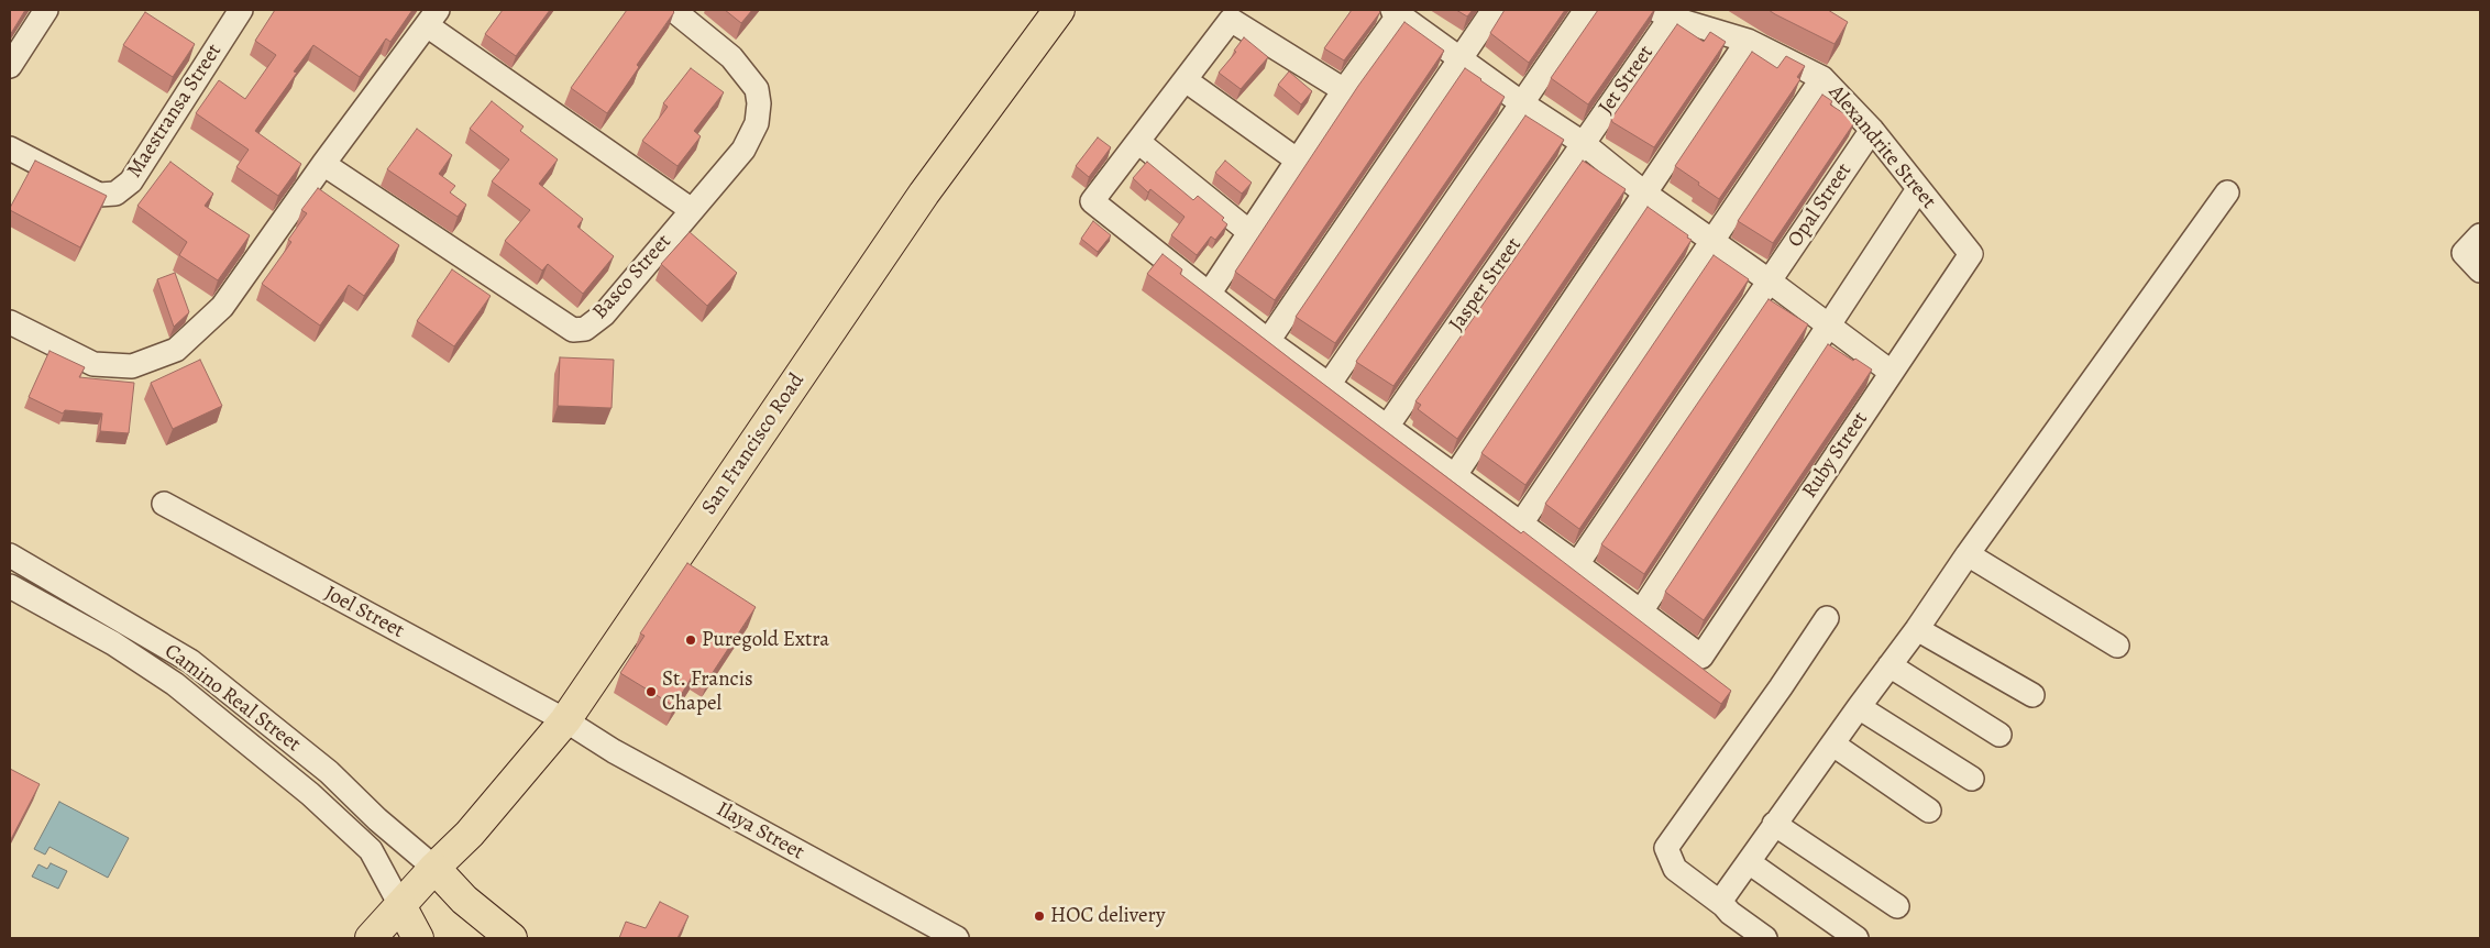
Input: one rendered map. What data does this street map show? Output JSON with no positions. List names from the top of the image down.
{
  "streets": {
    "main road": ["San Francisco Road"],
    "street": [
      "Jet Street",
      "Maestransa Street",
      "Alexandrite Street",
      "Opal Street",
      "Basco Street",
      "Jasper Street",
      "Ruby Street",
      "Joel Street",
      "Camino Real Street",
      "Ilaya Street"
    ]
  },
  "crossings": [
    ["Jet Street", "Alexandrite Street"],
    ["Jet Street", "Jasper Street"],
    ["Alexandrite Street", "Opal Street"],
    ["Alexandrite Street", "Ruby Street"],
    ["San Francisco Road", "Joel Street"],
    ["San Francisco Road", "Camino Real Street"],
    ["San Francisco Road", "Ilaya Street"],
    ["Joel Street", "Ilaya Street"]
  ],
  "places": ["Puregold Extra", "St. Francis Chapel", "HOC delivery"]
}
